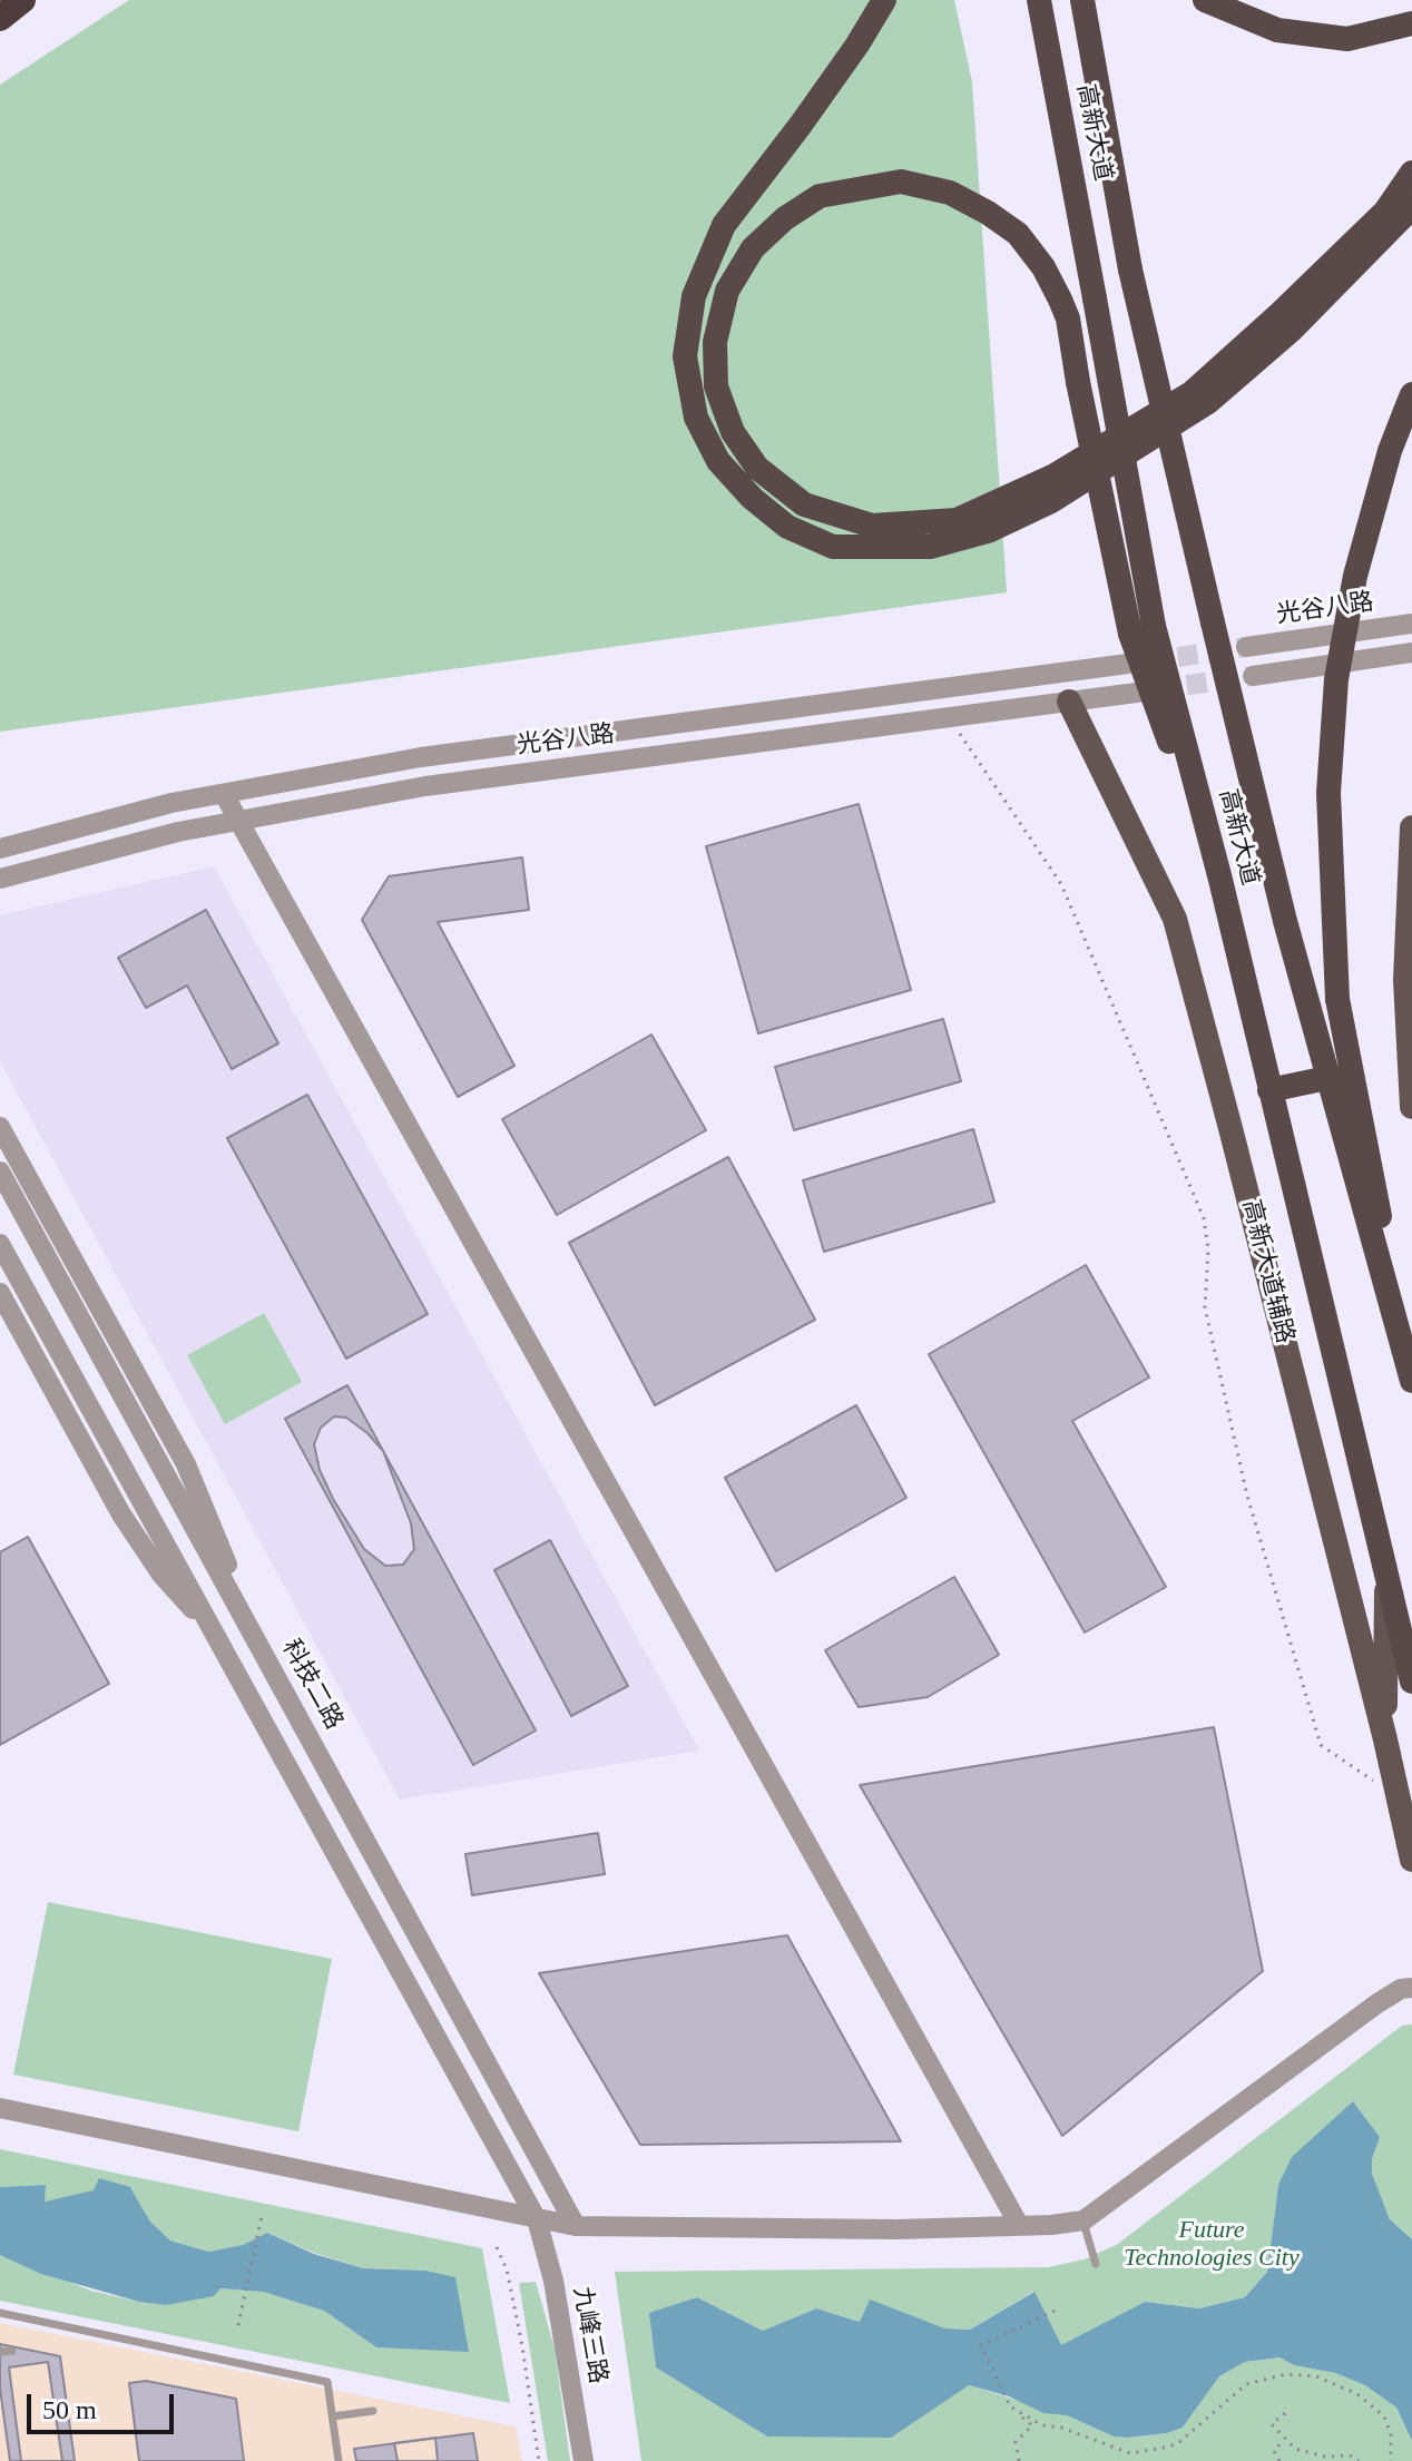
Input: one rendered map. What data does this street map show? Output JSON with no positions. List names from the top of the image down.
{
  "streets": {
    "highway": ["高新大道"],
    "main road": ["高新大道辅路"],
    "street": ["光谷八路", "科技二路", "九峰三路"]
  },
  "crossings": [
    ["光谷八路", "高新大道辅路"]
  ],
  "parks": ["Future Technologies City"],
  "scale_bar": "50 m"
}
